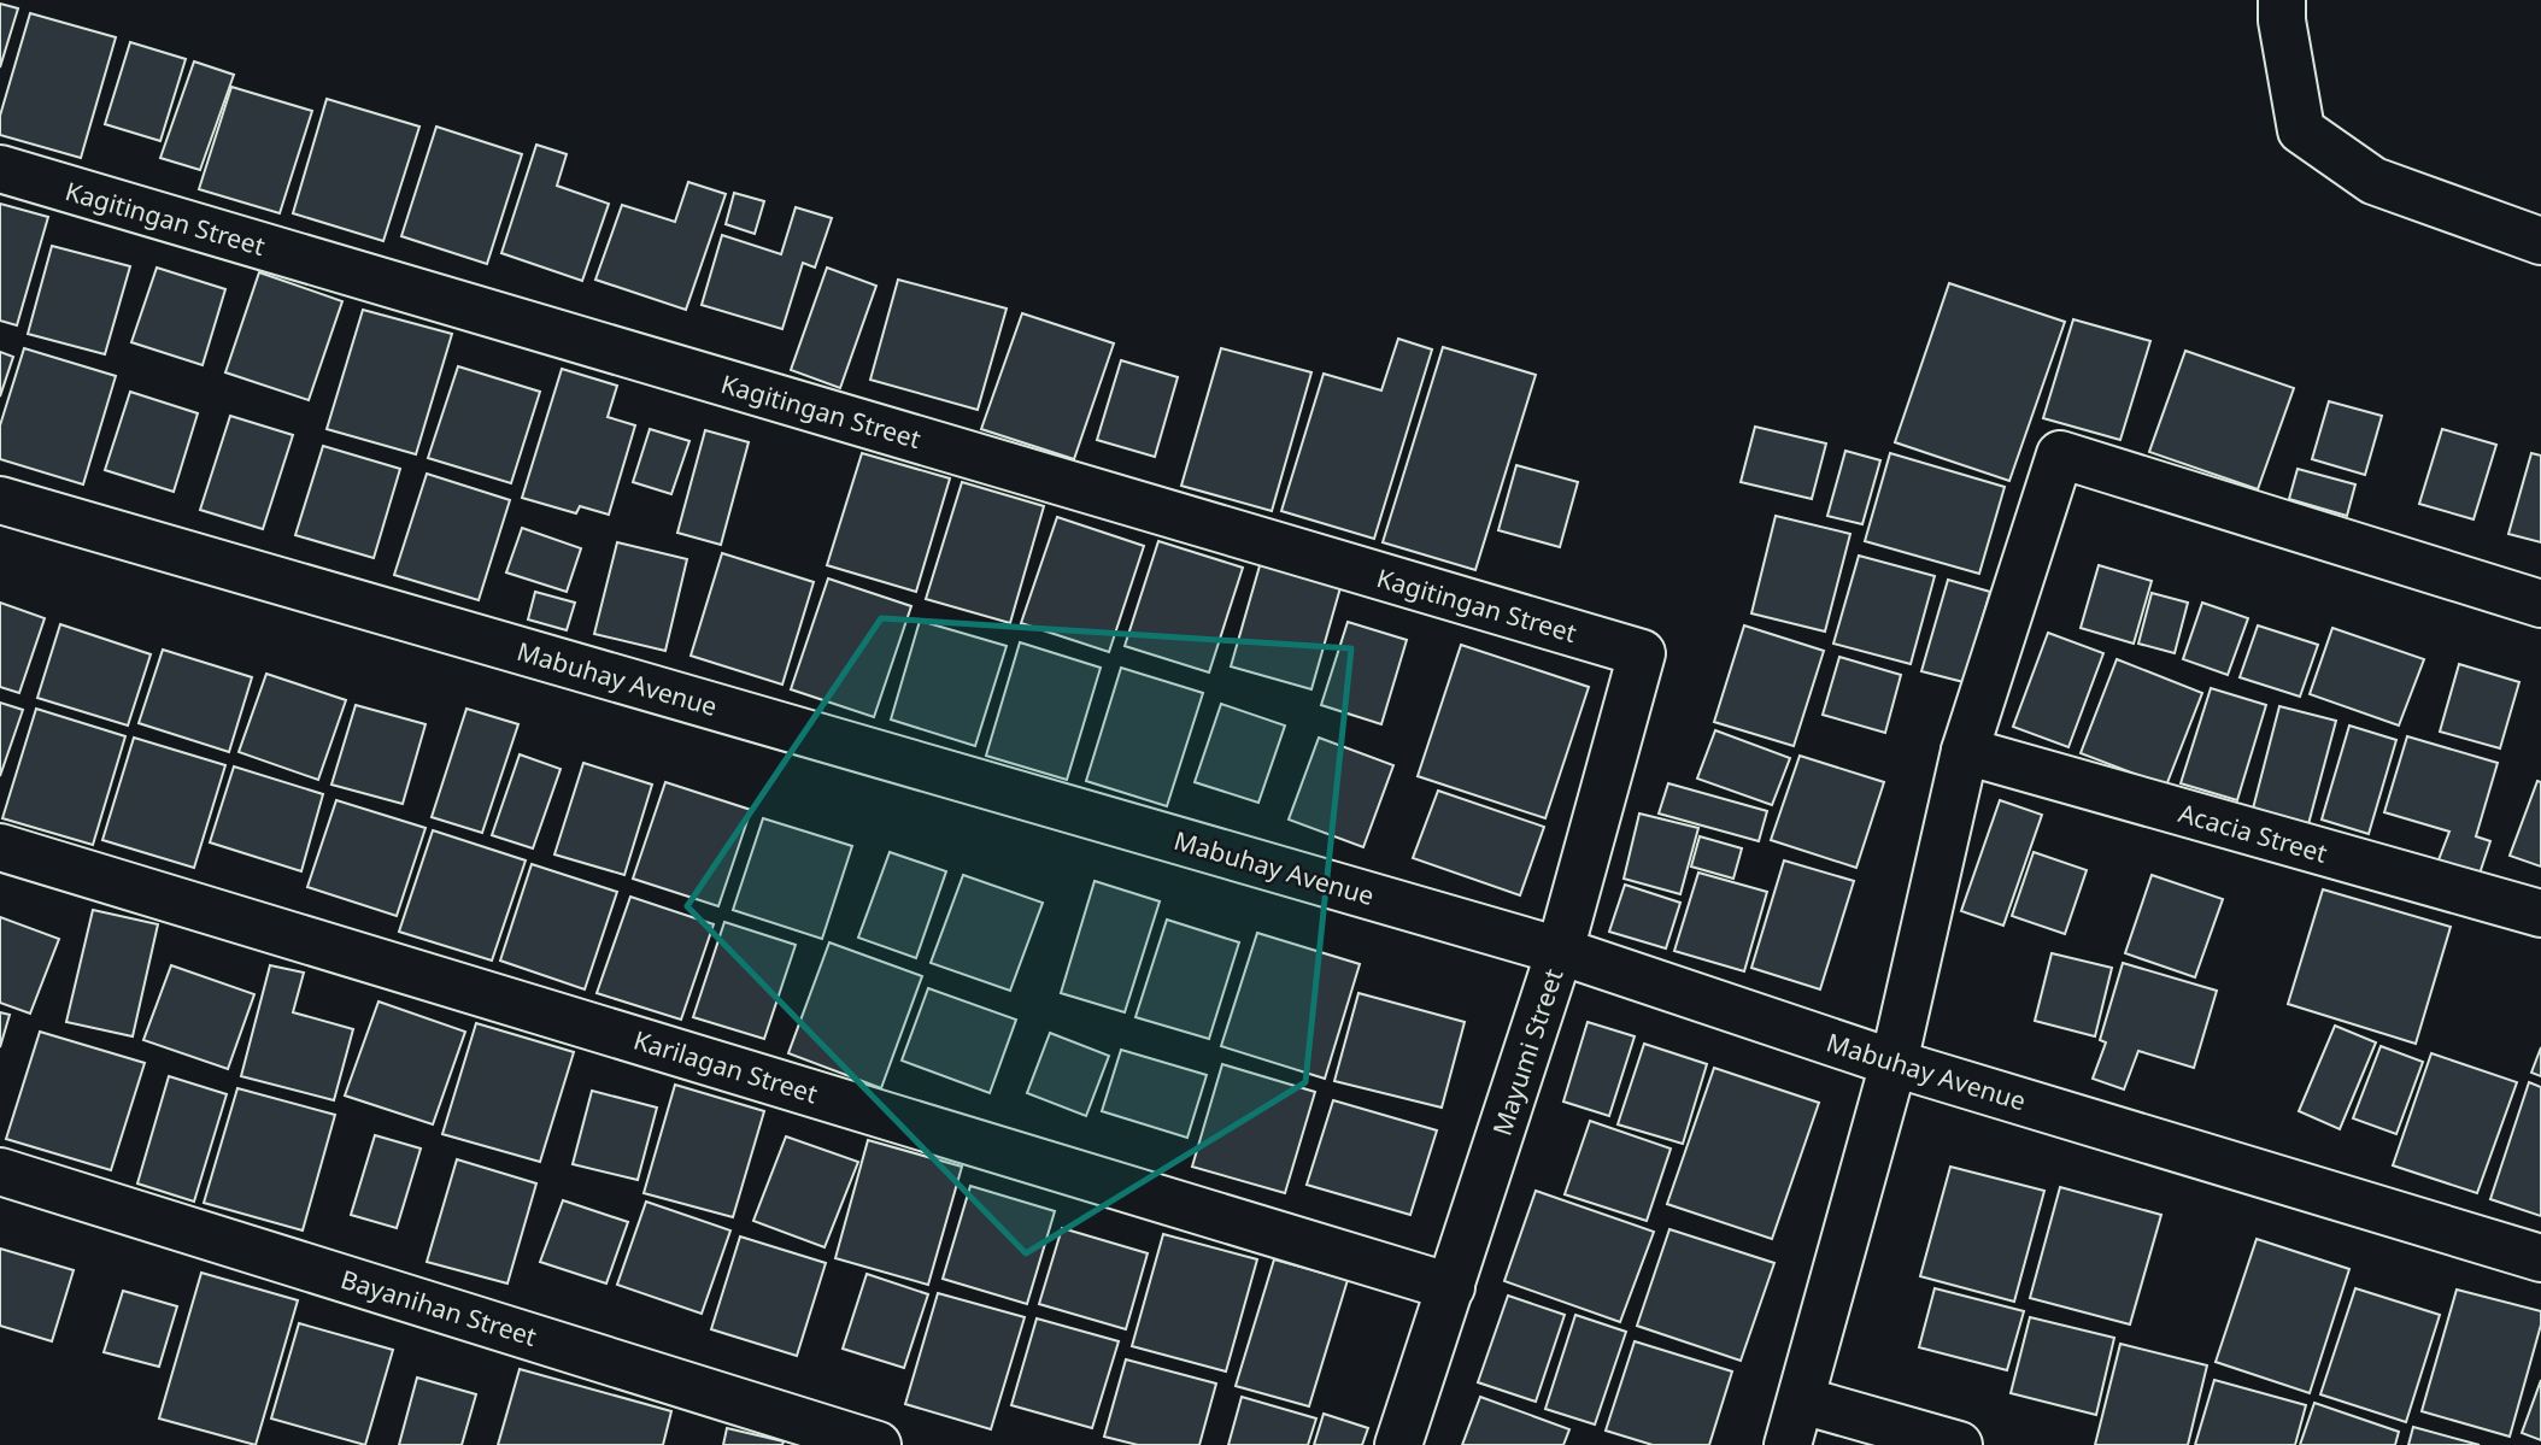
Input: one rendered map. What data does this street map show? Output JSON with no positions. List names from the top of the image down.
{
  "streets": {
    "street": [
      "Kagitingan Street",
      "Mabuhay Avenue",
      "Acacia Street",
      "Mayumi Street",
      "Karilagan Street",
      "Bayanihan Street"
    ]
  },
  "crossings": [
    ["Kagitingan Street", "Mayumi Street"],
    ["Mabuhay Avenue", "Mayumi Street"],
    ["Mayumi Street", "Karilagan Street"]
  ]
}
